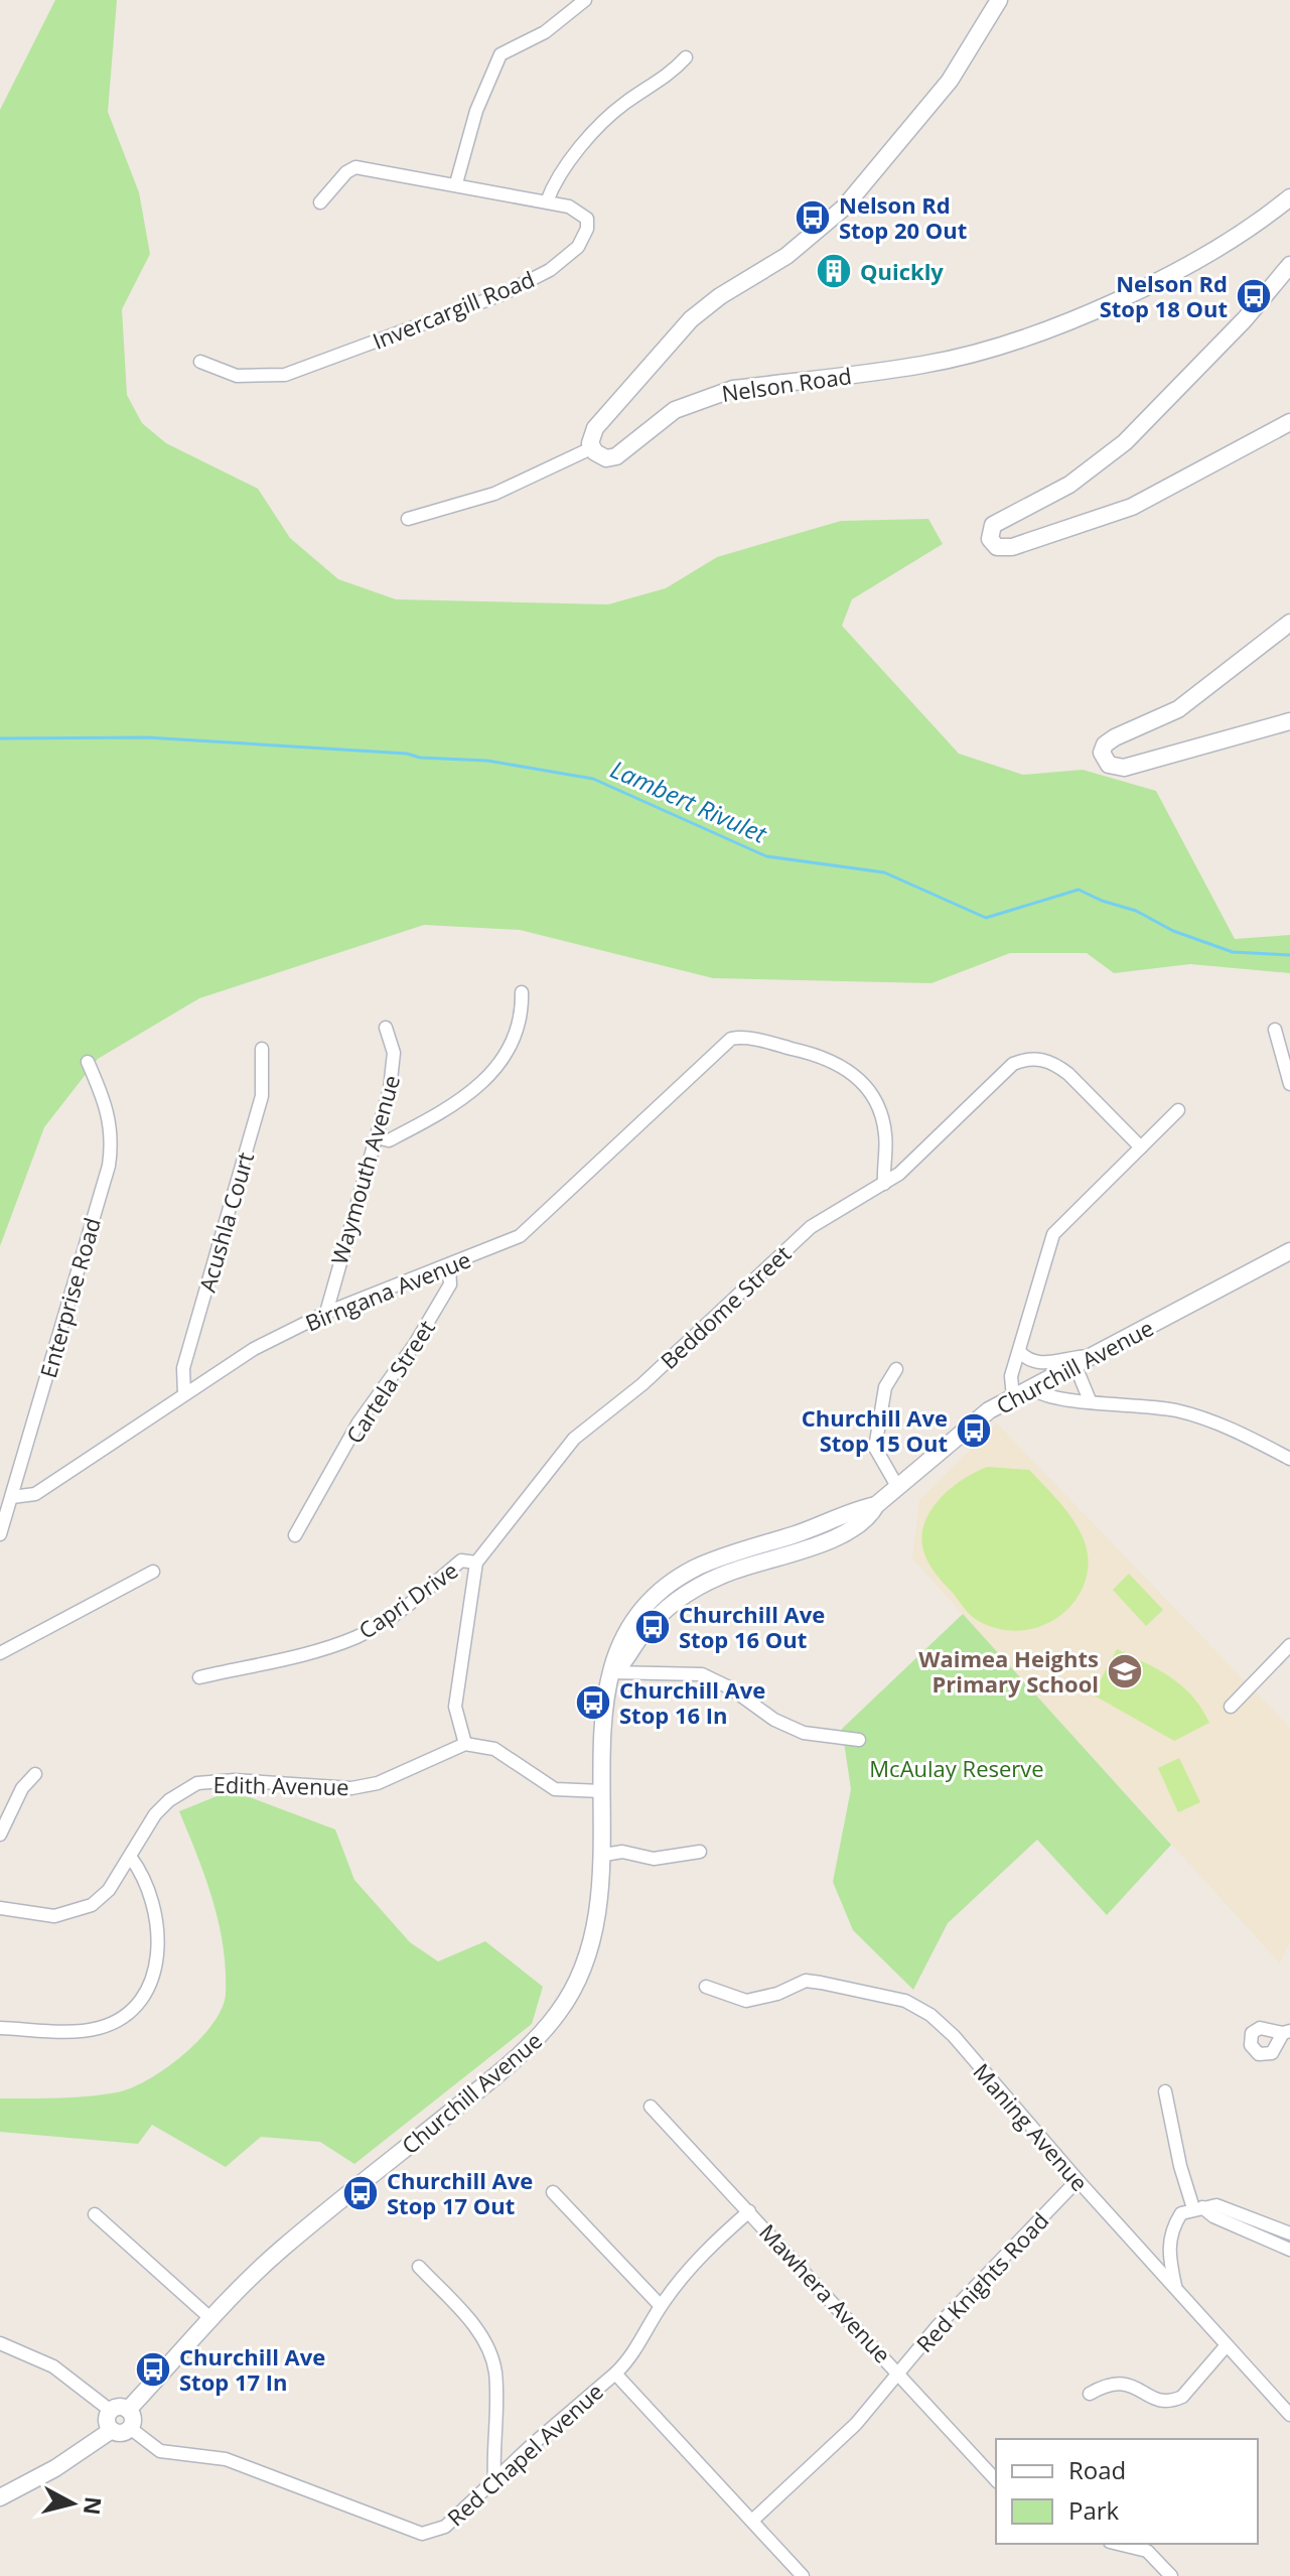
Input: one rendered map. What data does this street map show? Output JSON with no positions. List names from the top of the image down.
{
  "streets": {
    "street": [
      "Invercargill Road",
      "Nelson Road",
      "Waymouth Avenue",
      "Acushla Court",
      "Birngana Avenue",
      "Enterprise Road",
      "Beddome Street",
      "Churchill Avenue",
      "Cartela Street",
      "Capri Drive",
      "Edith Avenue",
      "Maning Avenue",
      "Red Knights Road",
      "Mawhera Avenue",
      "Red Chapel Avenue"
    ]
  },
  "crossings": [
    ["Waymouth Avenue", "Birngana Avenue"],
    ["Acushla Court", "Birngana Avenue"],
    ["Birngana Avenue", "Enterprise Road"],
    ["Birngana Avenue", "Beddome Street"],
    ["Birngana Avenue", "Cartela Street"],
    ["Beddome Street", "Capri Drive"],
    ["Churchill Avenue", "Red Chapel Avenue"],
    ["Maning Avenue", "Red Knights Road"],
    ["Red Knights Road", "Mawhera Avenue"],
    ["Red Knights Road", "Red Chapel Avenue"]
  ],
  "water": ["Lambert Rivulet"],
  "parks": ["McAulay Reserve"],
  "places": {
    "bus stop": [
      "Nelson Rd Stop 20 Out",
      "Nelson Rd Stop 18 Out",
      "Churchill Ave Stop 15 Out",
      "Churchill Ave Stop 16 Out",
      "Churchill Ave Stop 16 In",
      "Churchill Ave Stop 17 Out",
      "Churchill Ave Stop 17 In"
    ],
    "building": ["Quickly"],
    "school or university": ["Waimea Heights Primary School"]
  },
  "legend": ["Road", "Park"],
  "north": "right"
}
